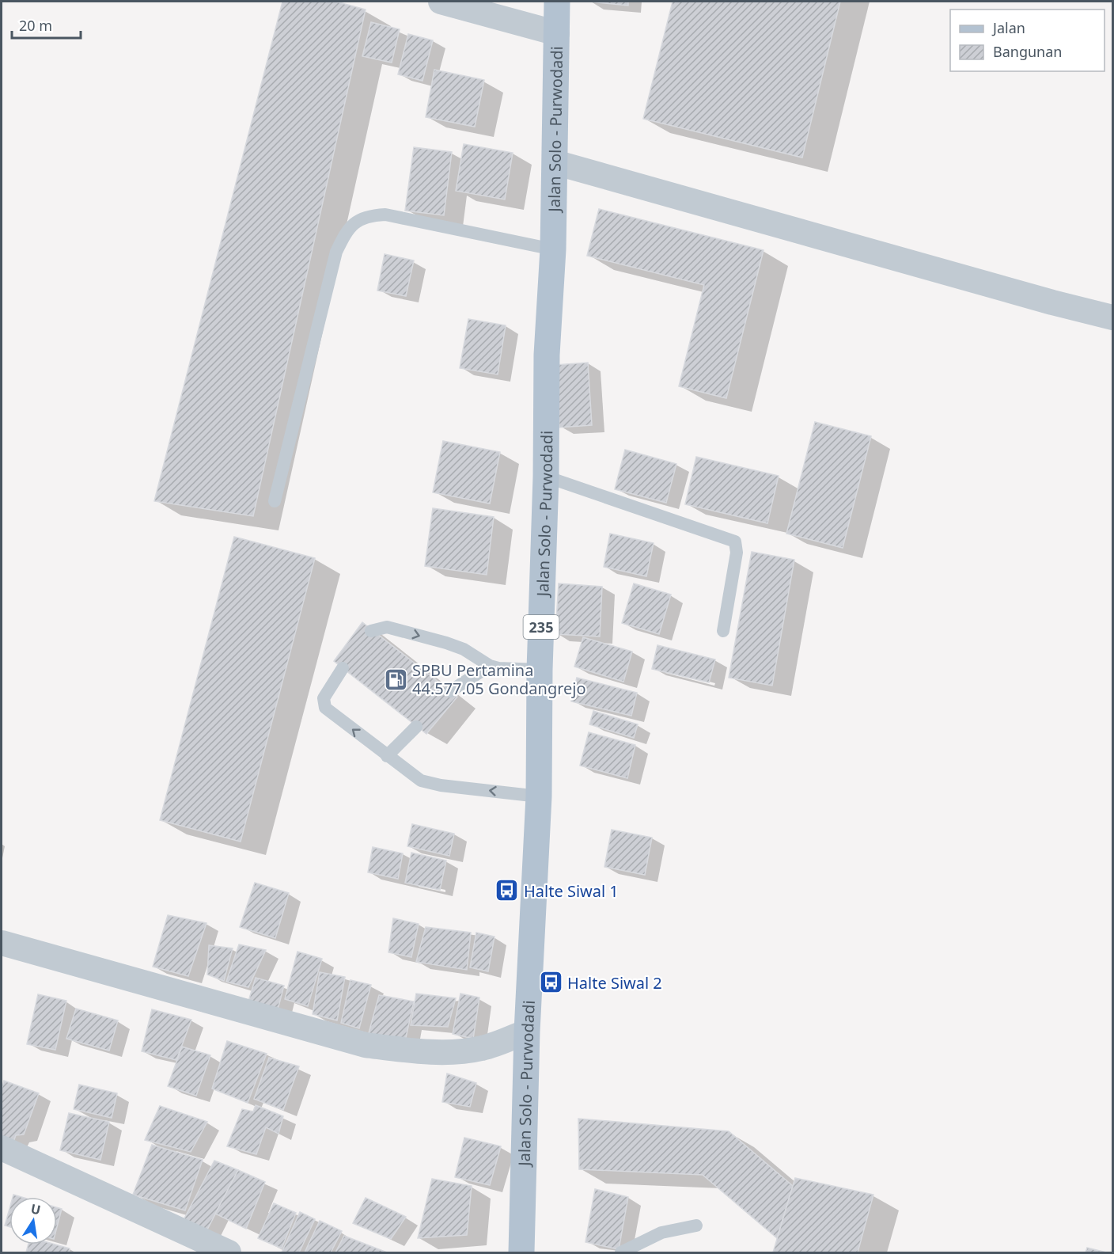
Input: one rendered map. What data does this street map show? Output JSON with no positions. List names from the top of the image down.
{
  "streets": {
    "main road": ["Jalan Solo - Purwodadi", "235"]
  },
  "places": {
    "fuel station": ["SPBU Pertamina 44.577.05 Gondangrejo"],
    "bus stop": ["Halte Siwal 1", "Halte Siwal 2"]
  },
  "legend": ["Jalan", "Bangunan"],
  "scale_bar": "20 m",
  "north": "top"
}
